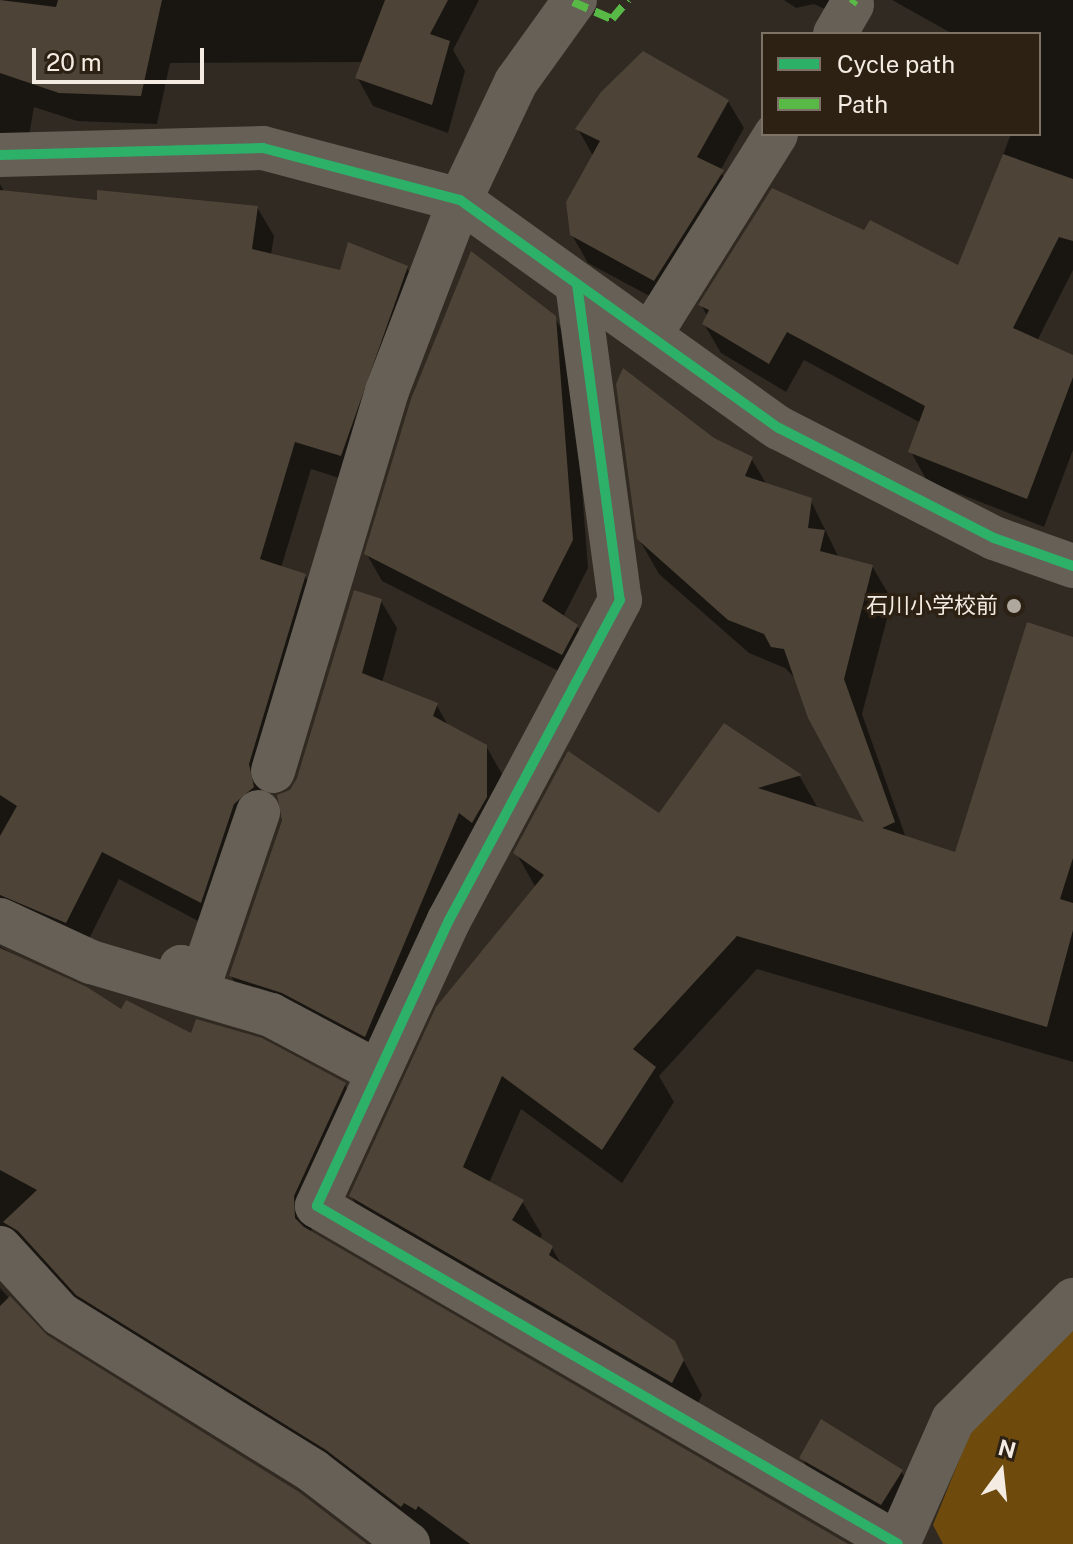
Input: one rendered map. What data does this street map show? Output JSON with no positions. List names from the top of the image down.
{
  "places": ["石川小学校前"],
  "legend": ["Cycle path", "Path"],
  "scale_bar": "20 m",
  "north": "top"
}
